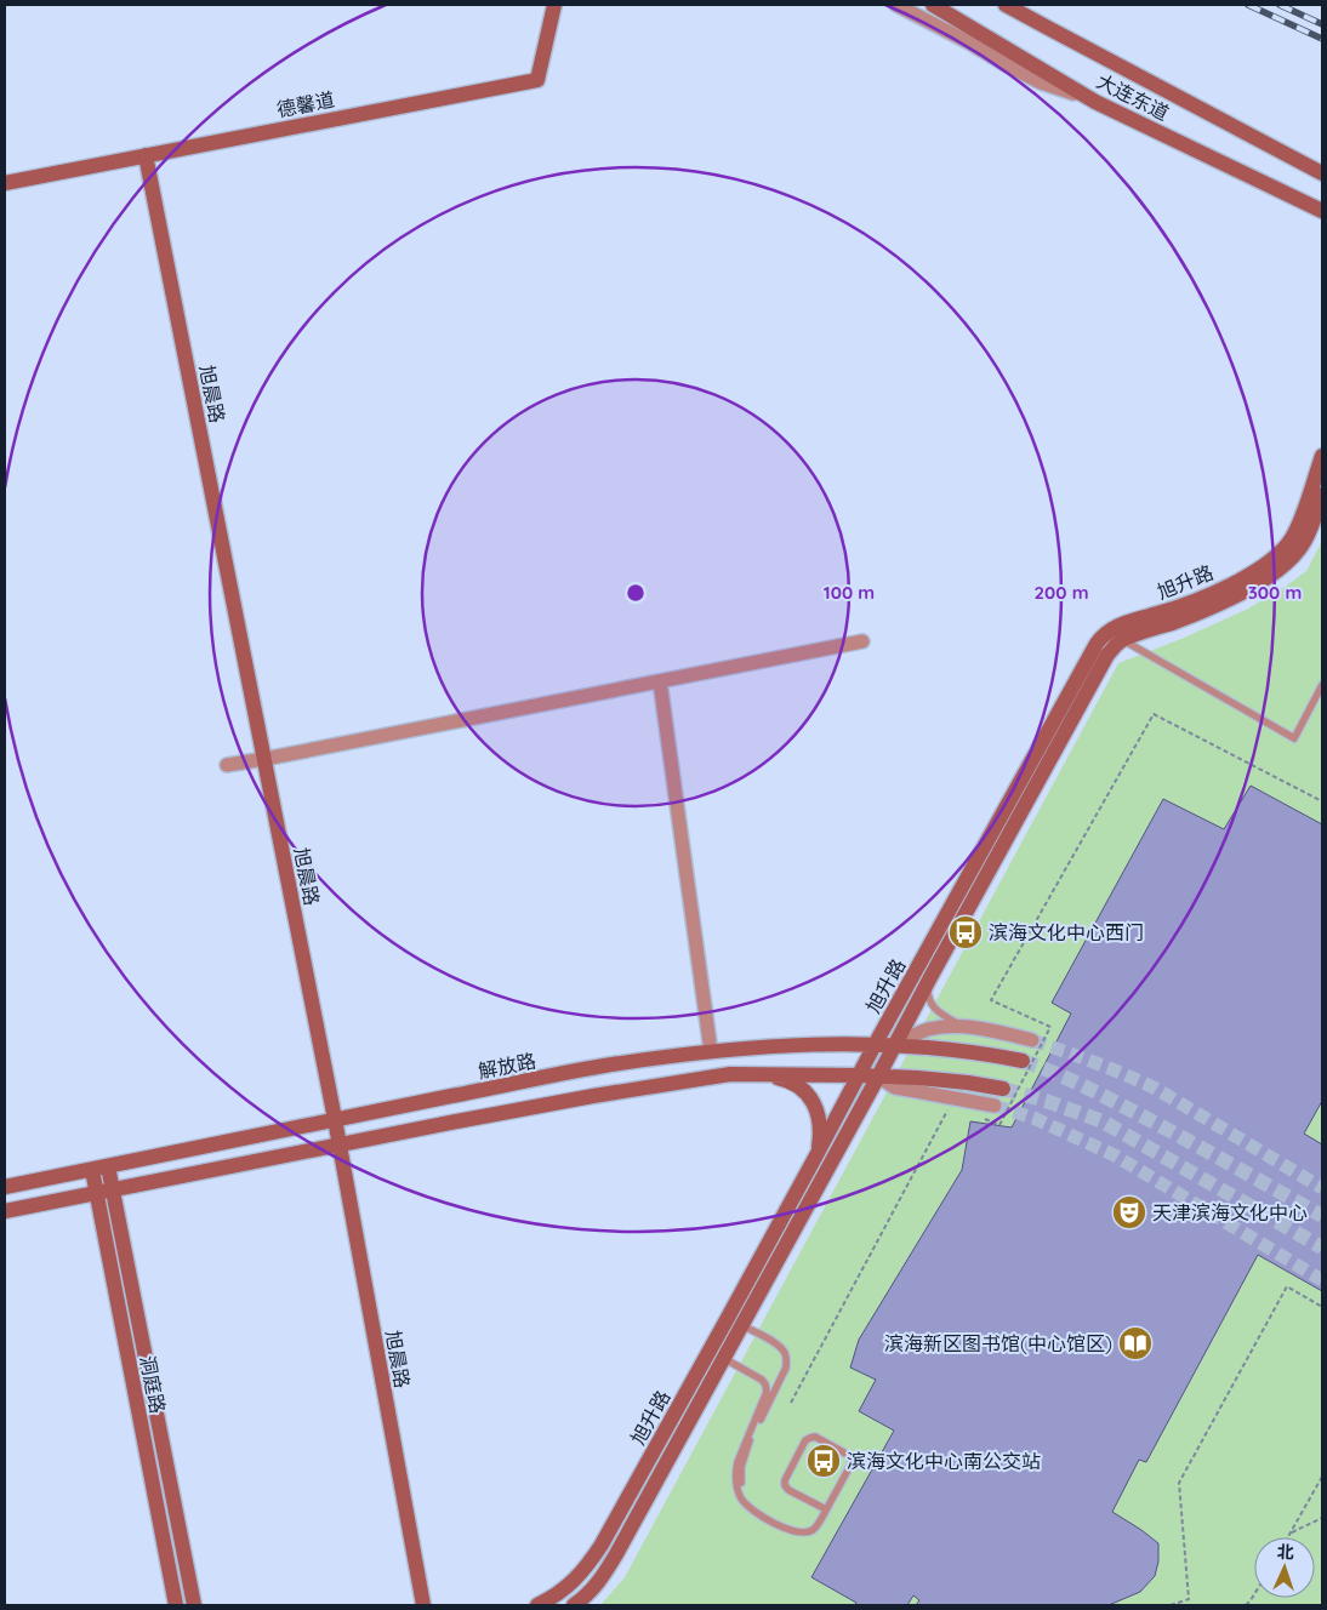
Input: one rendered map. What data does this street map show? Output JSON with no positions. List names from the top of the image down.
{
  "streets": {
    "street": [
      "大连东道",
      "德馨道",
      "旭晨路",
      "旭升路",
      "解放路",
      "洞庭路"
    ]
  },
  "crossings": [
    ["德馨道", "旭晨路"],
    ["旭晨路", "解放路"],
    ["旭升路", "解放路"],
    ["解放路", "洞庭路"]
  ],
  "places": {
    "bus stop": ["滨海文化中心西门", "滨海文化中心南公交站"],
    "theatre": ["天津滨海文化中心"],
    "library": ["滨海新区图书馆(中心馆区)"]
  },
  "north": "top",
  "rings": ["100 m", "200 m", "300 m"]
}
